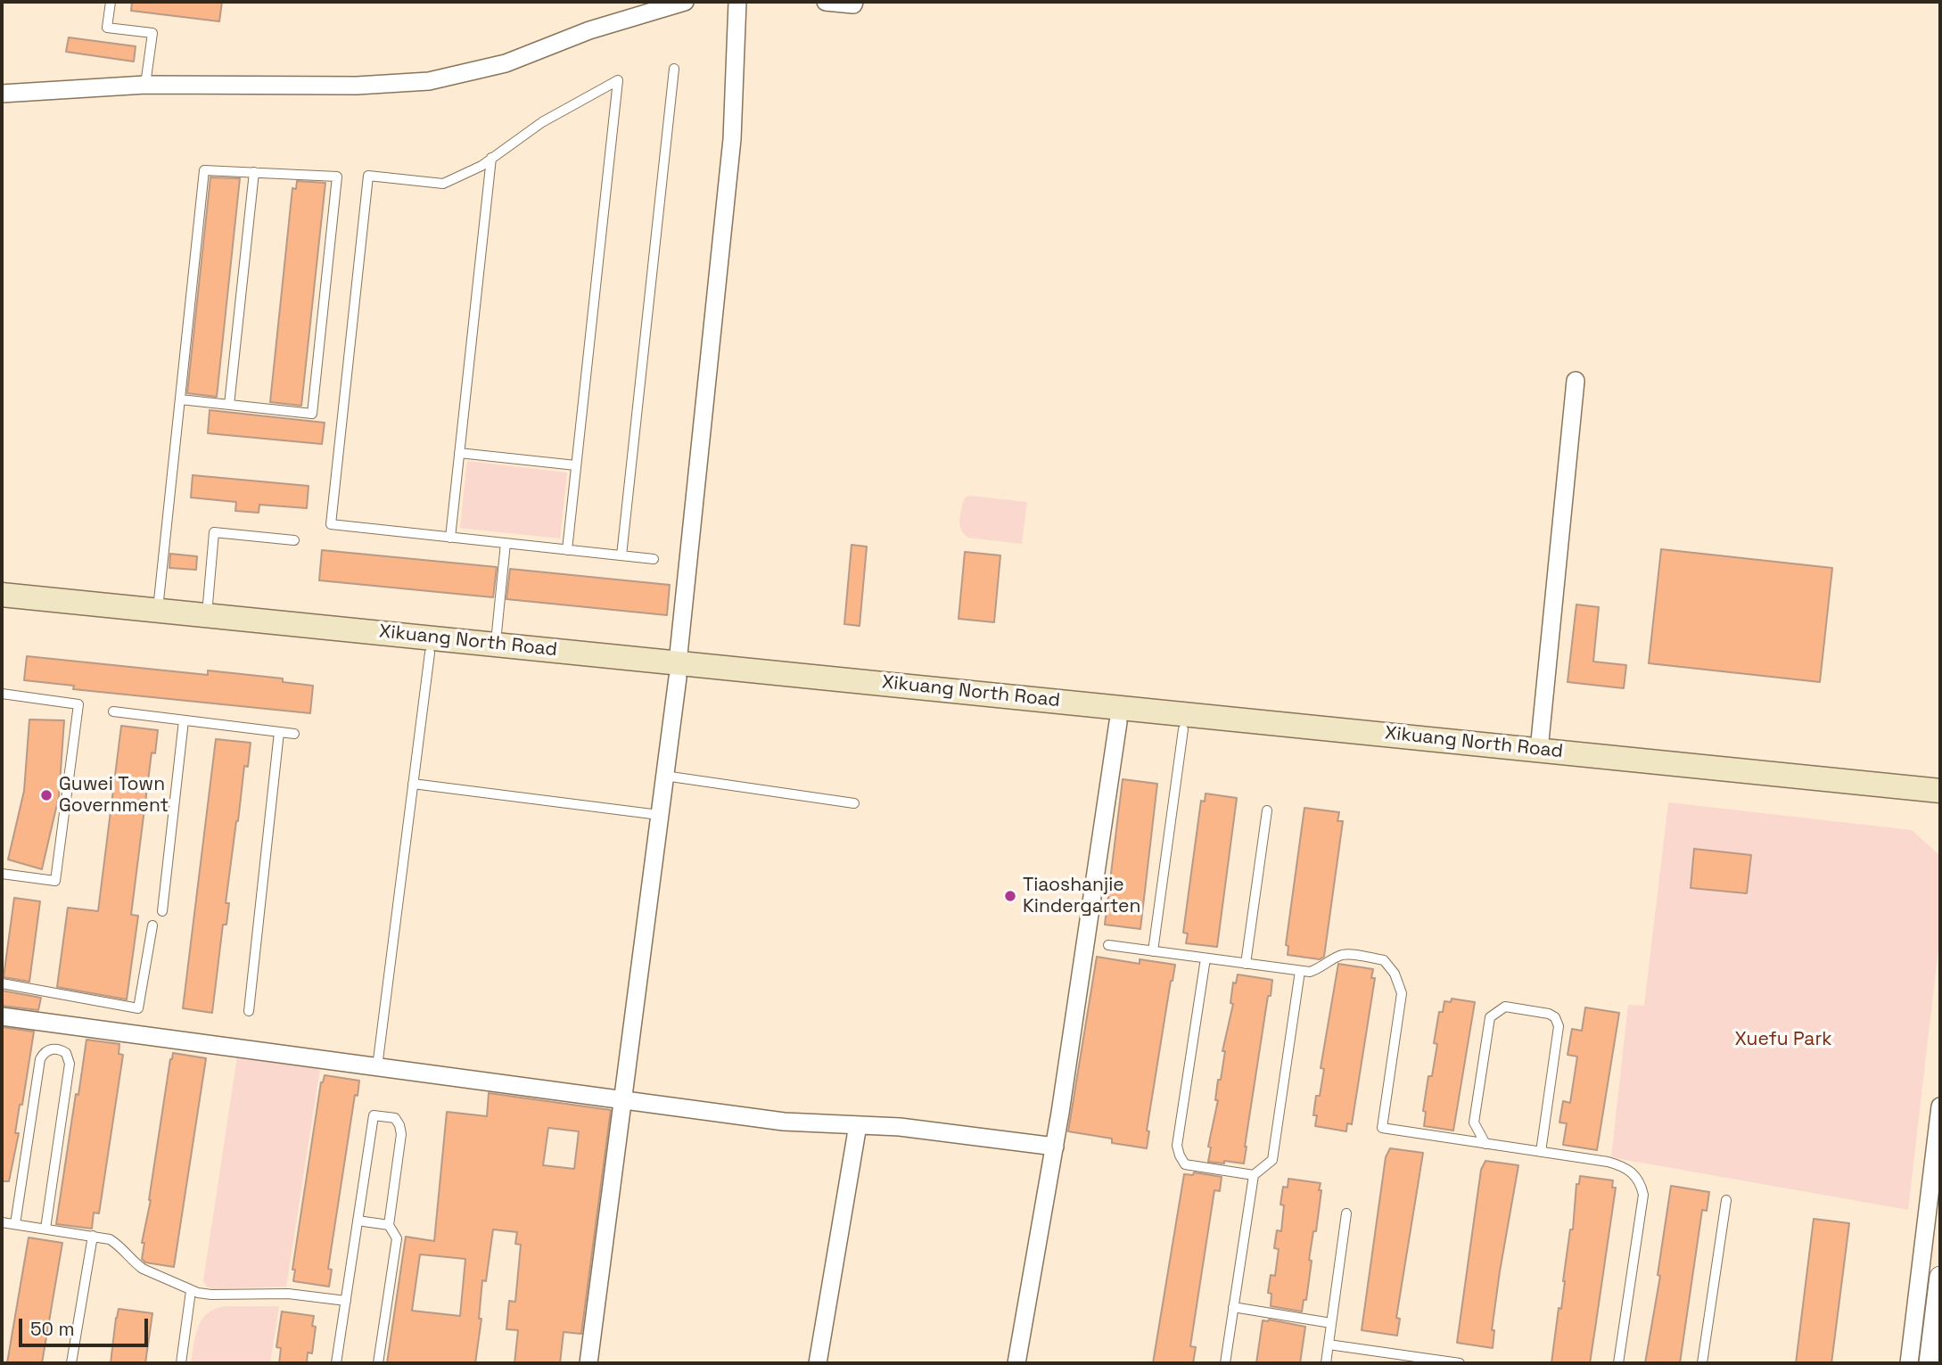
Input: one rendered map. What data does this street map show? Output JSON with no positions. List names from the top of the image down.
{
  "streets": {
    "main road": ["Xikuang North Road"]
  },
  "parks": ["Xuefu Park"],
  "places": ["Guwei Town Government", "Tiaoshanjie Kindergarten"],
  "scale_bar": "50 m"
}
